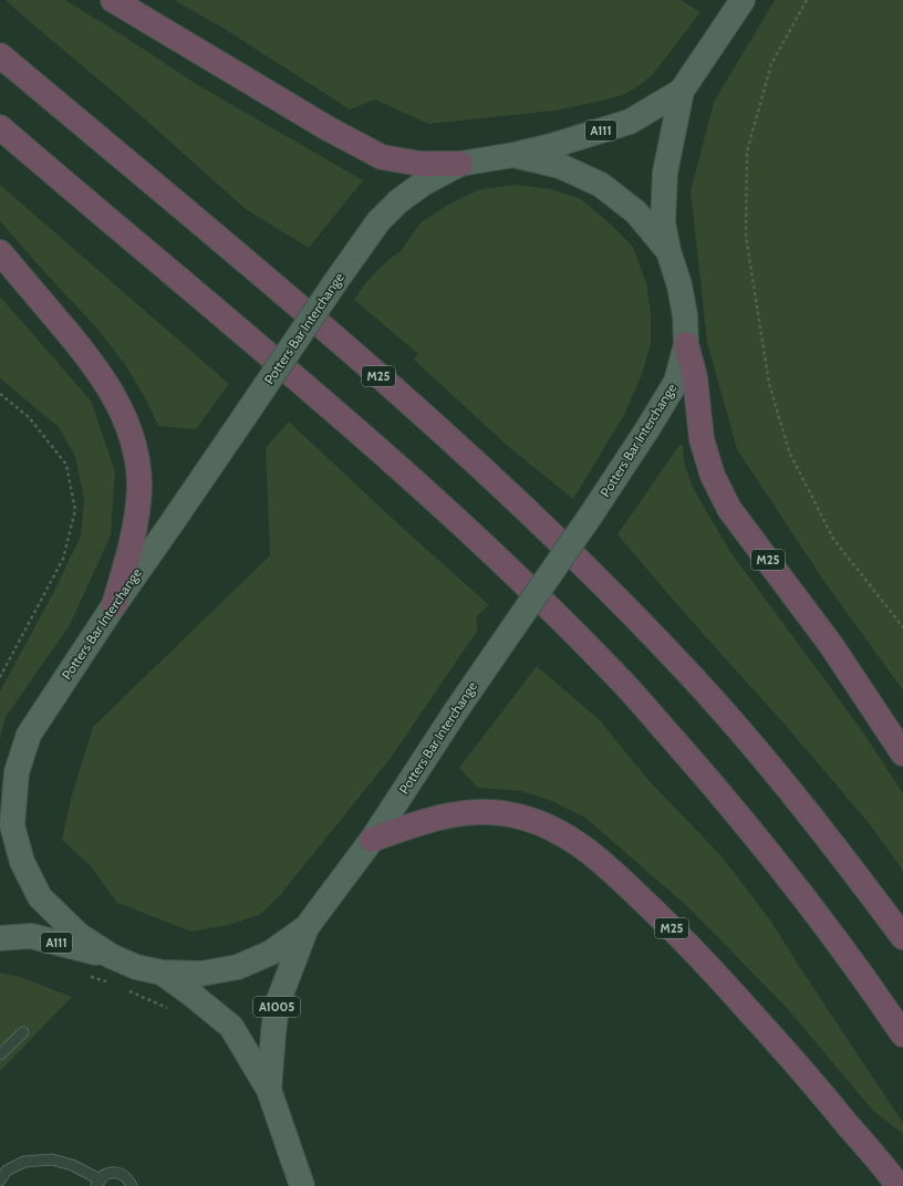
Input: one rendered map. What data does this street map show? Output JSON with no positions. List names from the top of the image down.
{
  "streets": {
    "highway": ["M25"],
    "main road": ["A111", "Potters Bar Interchange", "A1005"]
  },
  "crossings": [
    ["A111", "Potters Bar Interchange"],
    ["Potters Bar Interchange", "M25"],
    ["Potters Bar Interchange", "A1005"]
  ]
}
